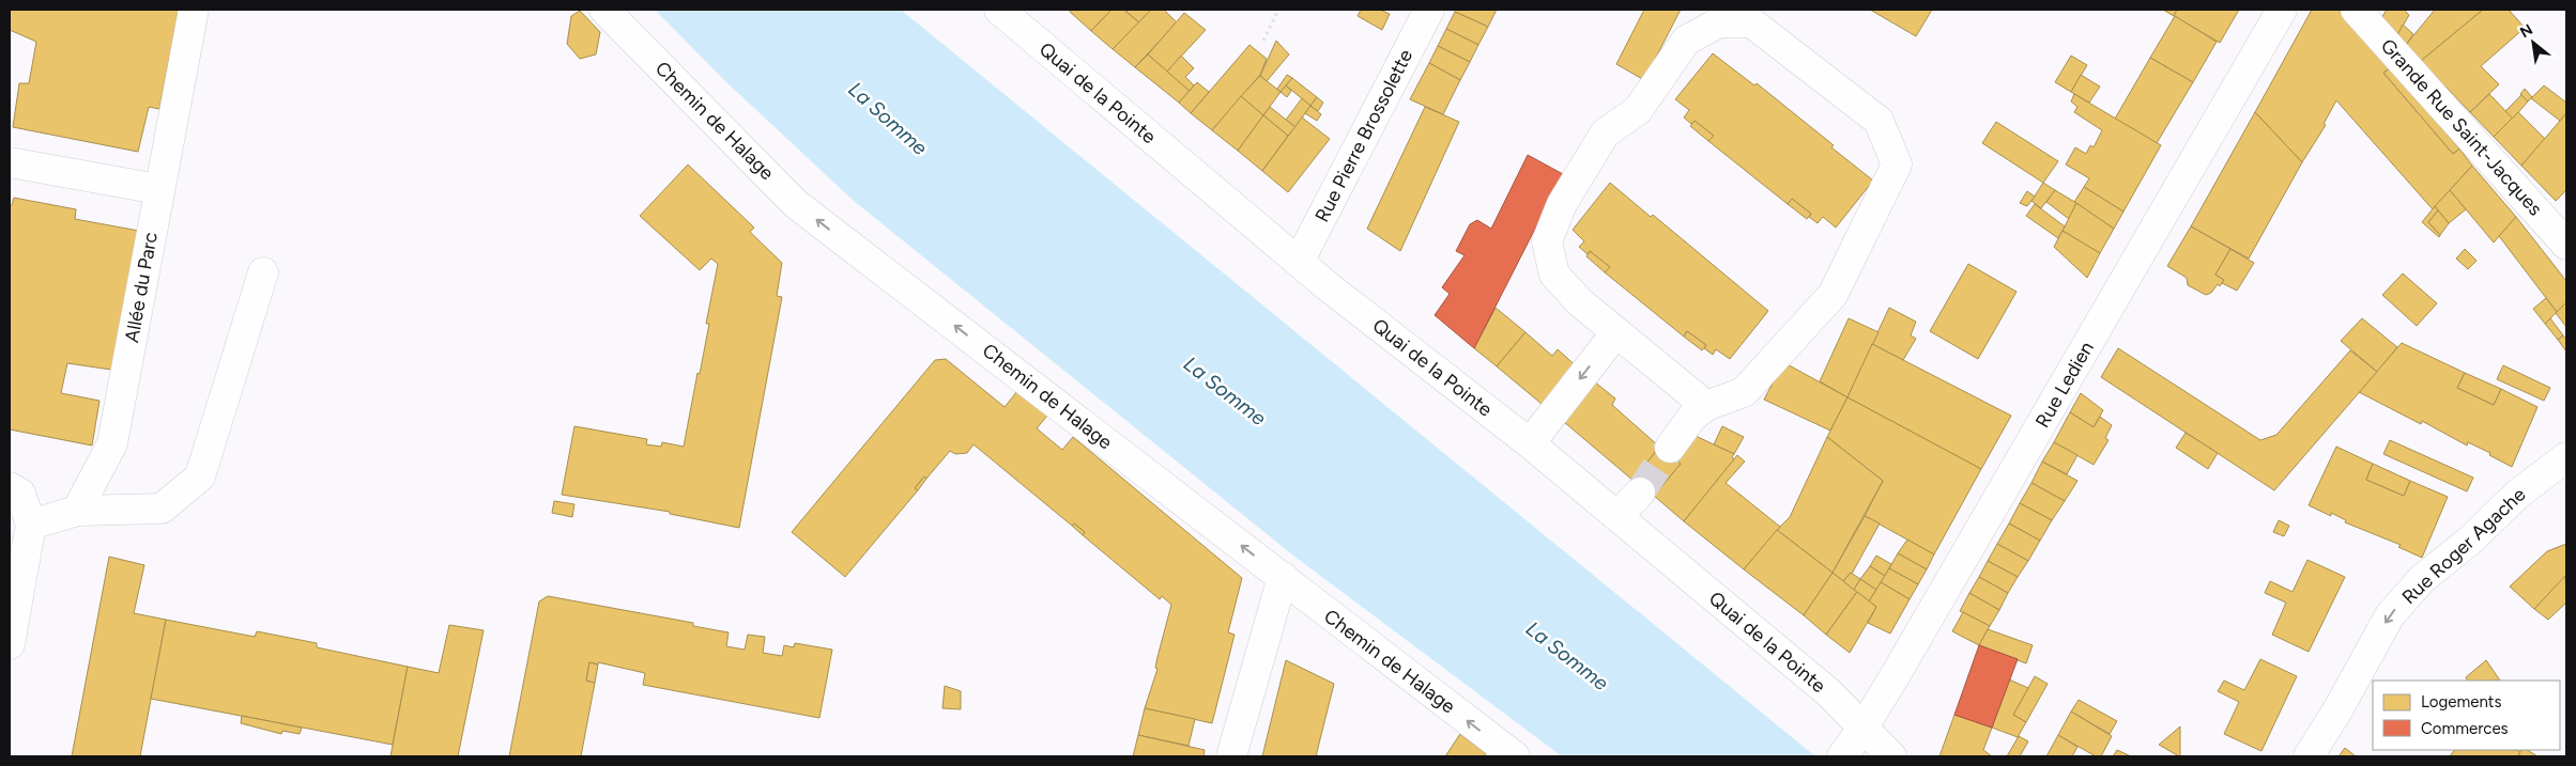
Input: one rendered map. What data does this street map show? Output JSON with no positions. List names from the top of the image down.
{
  "streets": {
    "street": [
      "Quai de la Pointe",
      "Chemin de Halage",
      "Grande Rue Saint-Jacques",
      "Rue Pierre Brossolette",
      "Allée du Parc",
      "Rue Ledien",
      "Rue Roger Agache"
    ]
  },
  "crossings": [
    ["Quai de la Pointe", "Rue Pierre Brossolette"],
    ["Quai de la Pointe", "Rue Ledien"]
  ],
  "one_way": ["Chemin de Halage", "Rue Roger Agache"],
  "water": ["La Somme"],
  "legend": ["Logements", "Commerces"],
  "north": "top left"
}
